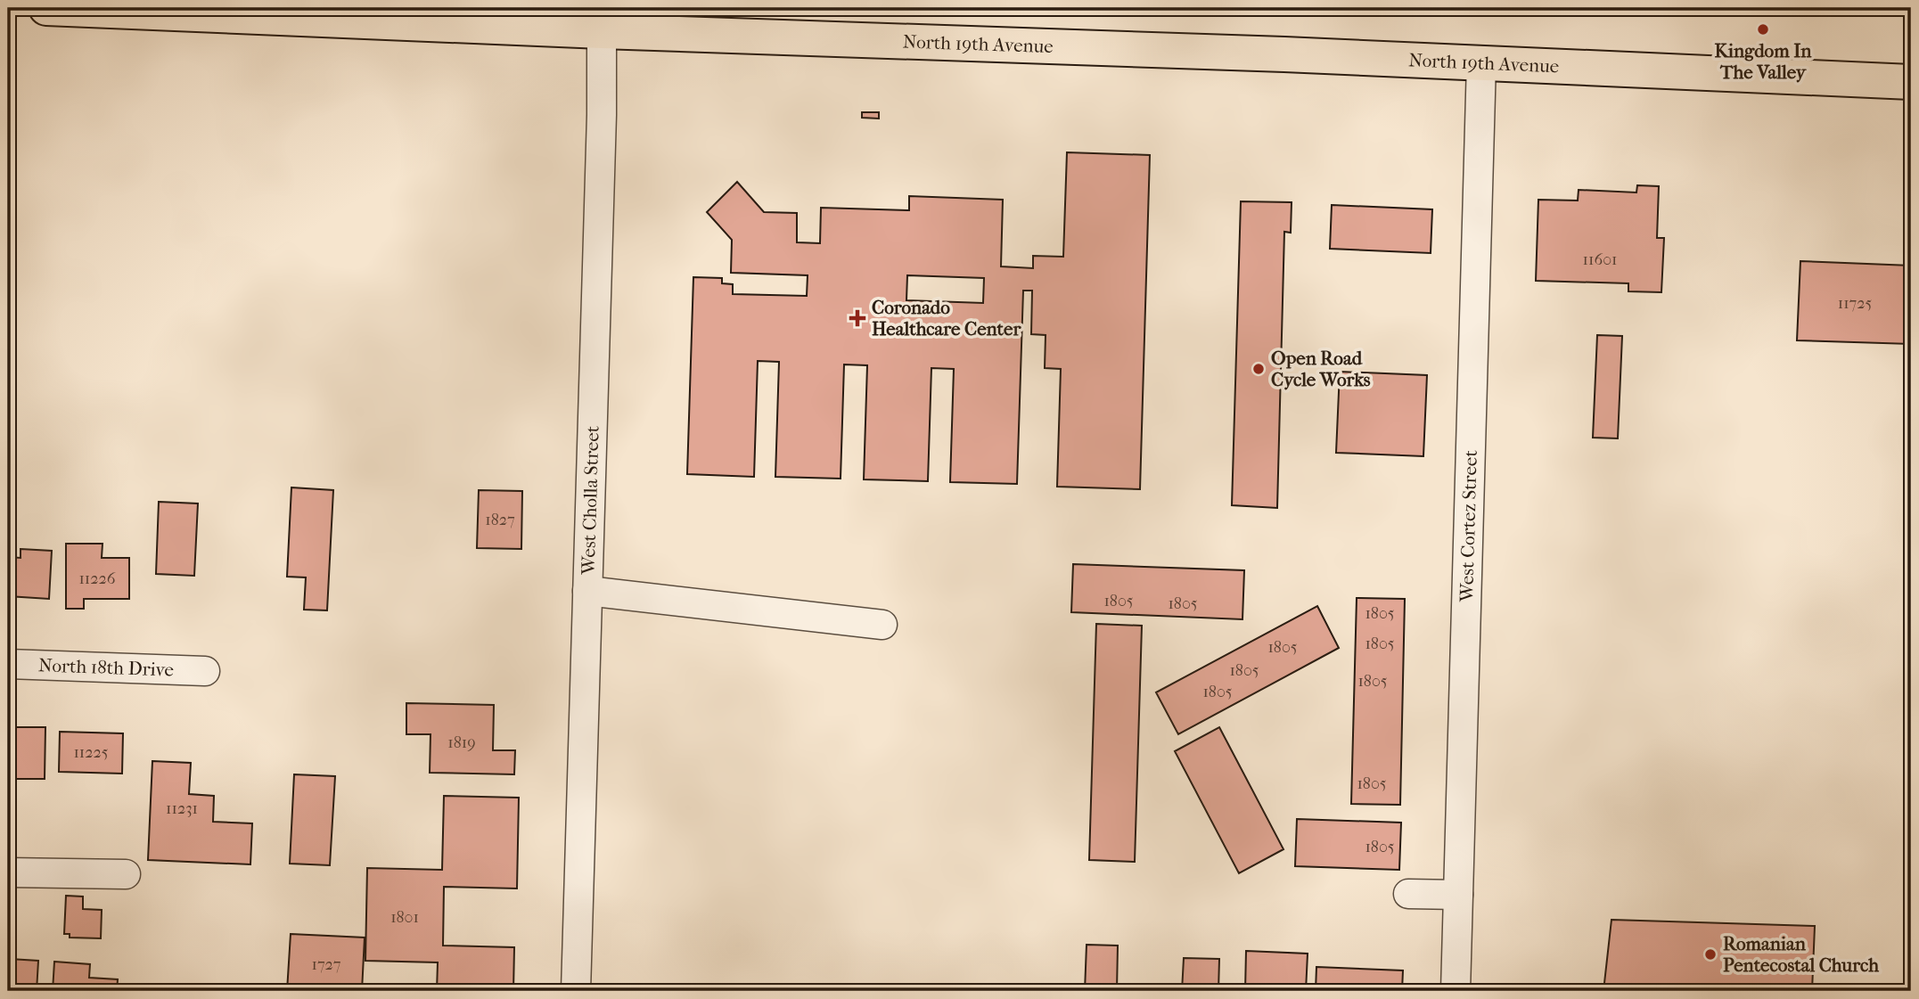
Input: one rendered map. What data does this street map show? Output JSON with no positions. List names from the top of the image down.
{
  "streets": {
    "main road": ["North 19th Avenue"],
    "street": ["West Cholla Street", "West Cortez Street", "North 18th Drive"]
  },
  "crossings": [
    ["North 19th Avenue", "West Cholla Street"],
    ["North 19th Avenue", "West Cortez Street"]
  ],
  "places": {
    "other": ["Kingdom In The Valley", "Open Road Cycle Works", "Romanian Pentecostal Church"],
    "health": ["Coronado Healthcare Center"]
  },
  "house_numbers": [
    "11601",
    "11725",
    "1827",
    "11226",
    "1805",
    "1805",
    "1805",
    "1805",
    "1805",
    "1805",
    "1805",
    "1805",
    "1819",
    "11225",
    "1805",
    "11231",
    "1805",
    "1801",
    "1727"
  ]
}
